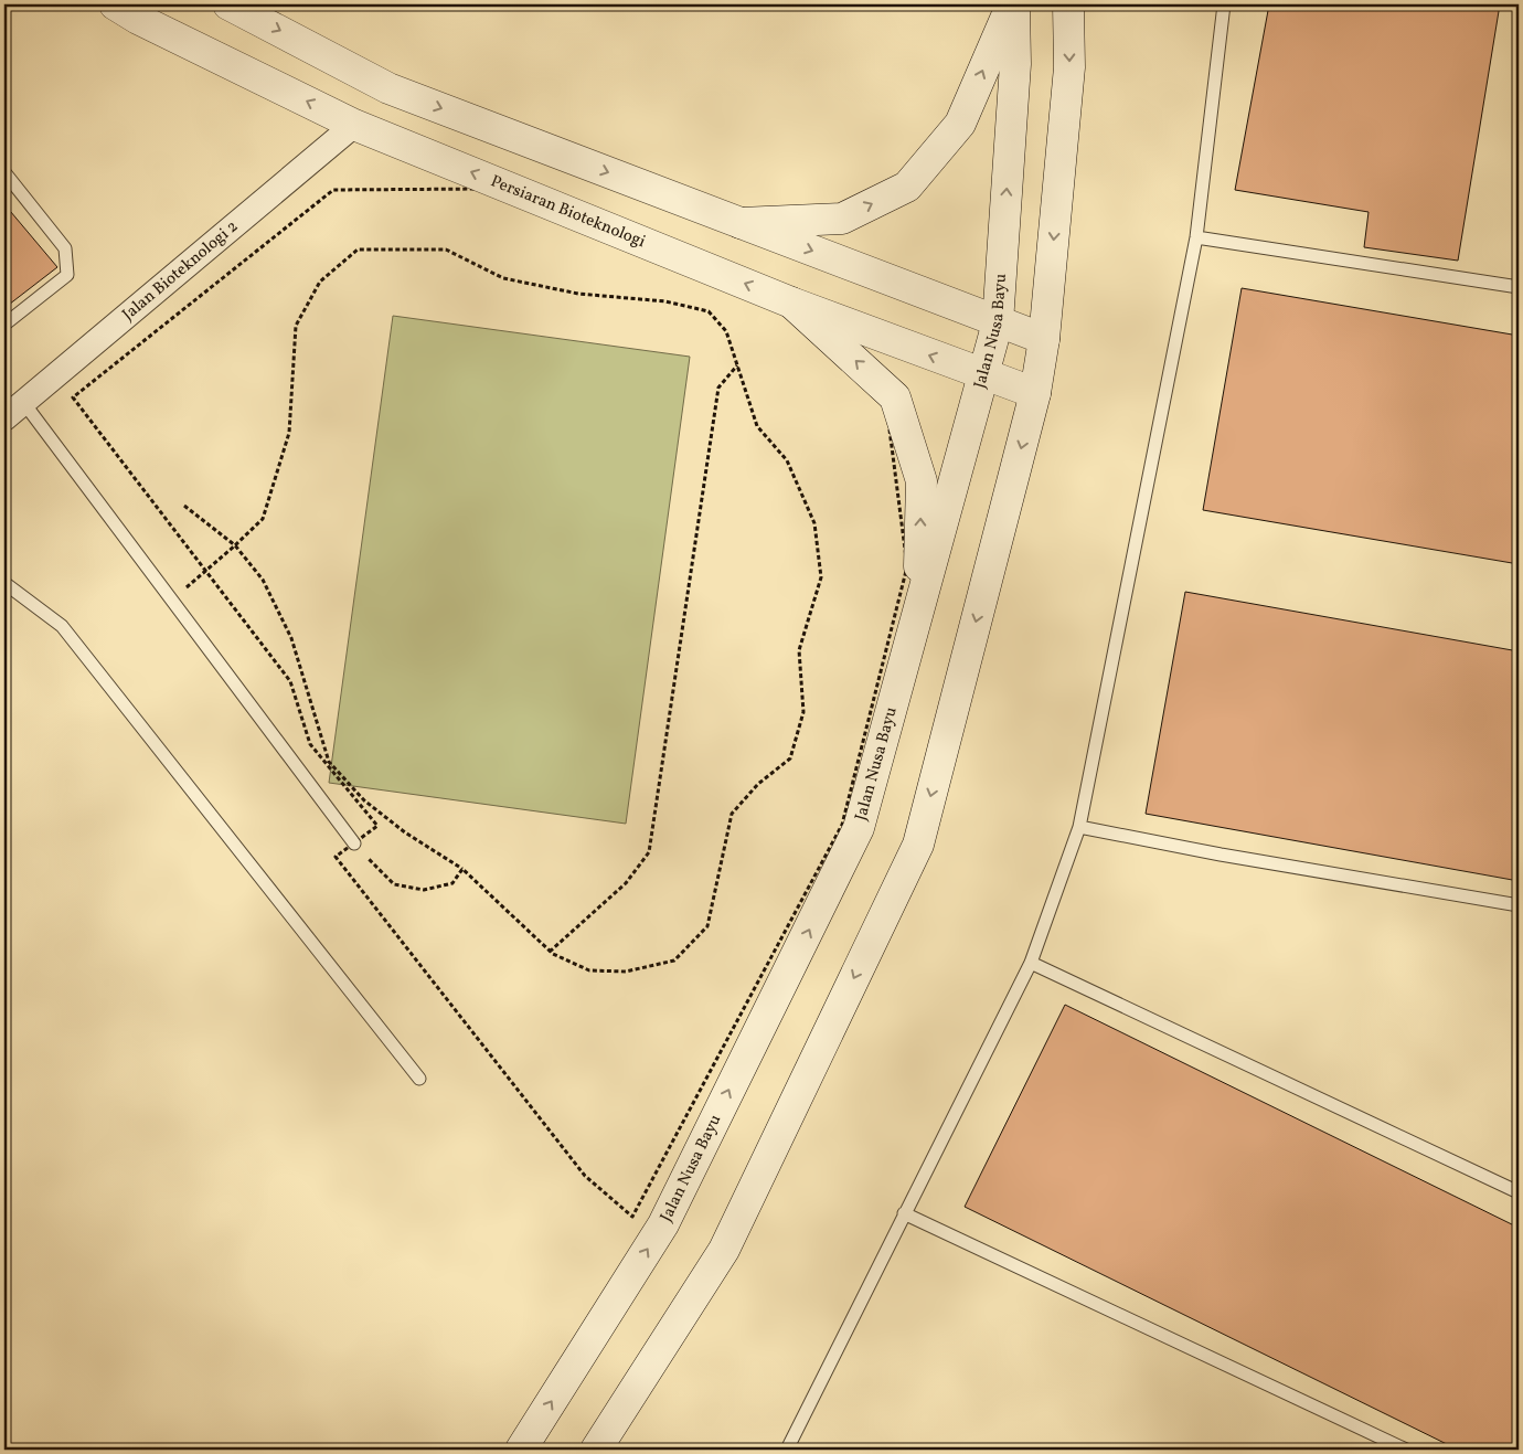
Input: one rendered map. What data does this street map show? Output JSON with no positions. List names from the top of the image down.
{
  "streets": {
    "main road": ["Persiaran Bioteknologi", "Jalan Nusa Bayu"],
    "street": ["Jalan Bioteknologi 2"]
  },
  "crossings": [
    ["Persiaran Bioteknologi", "Jalan Bioteknologi 2"],
    ["Persiaran Bioteknologi", "Jalan Nusa Bayu"]
  ]
}
